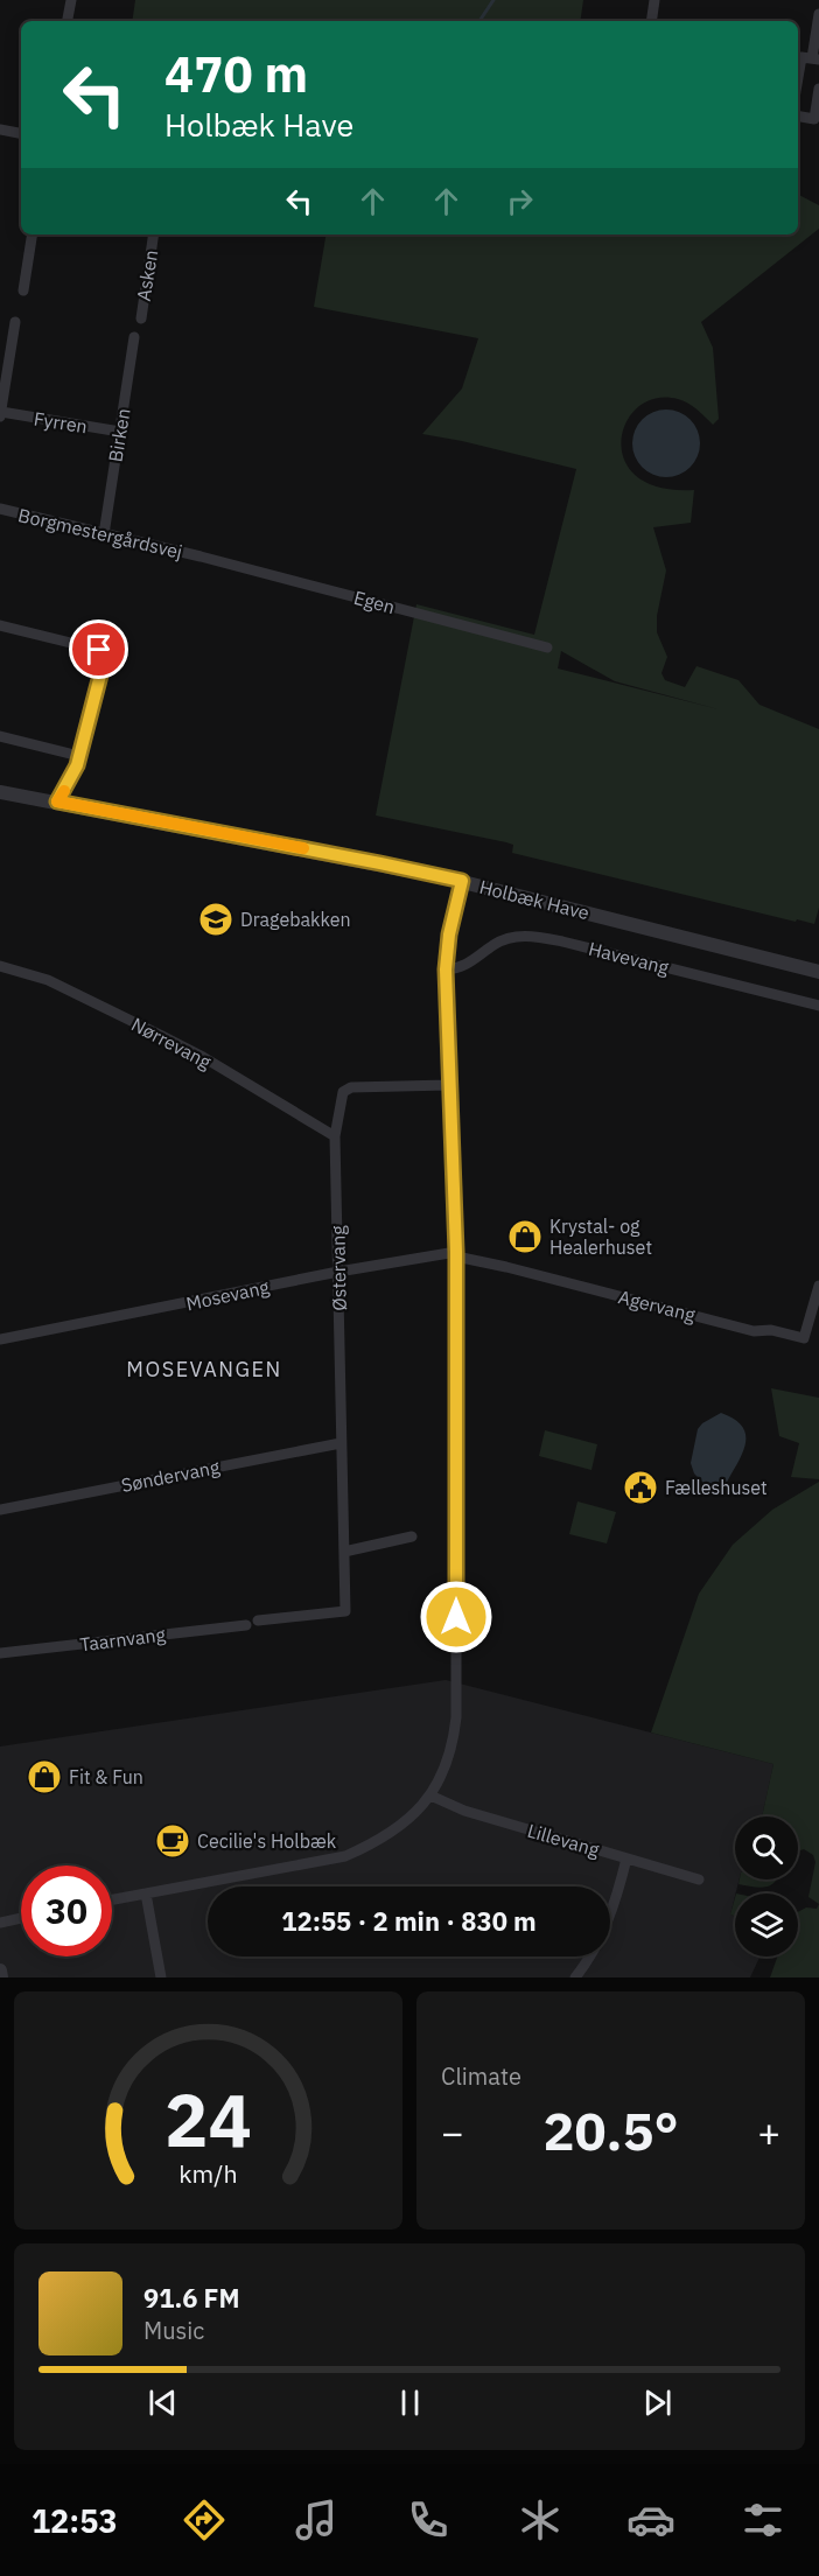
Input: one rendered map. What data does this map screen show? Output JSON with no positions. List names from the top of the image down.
{
  "streets": {
    "street": [
      "Asken",
      "Fyrren",
      "Birken",
      "Borgmestergårdsvej",
      "Egen",
      "Holbæk Have",
      "Havevang",
      "Nørrevang",
      "Østervang",
      "Mosevang",
      "Agervang",
      "Søndervang",
      "Taarnvang",
      "Lillevang"
    ]
  },
  "crossings": [
    ["Fyrren", "Birken"],
    ["Birken", "Borgmestergårdsvej"],
    ["Borgmestergårdsvej", "Egen"],
    ["Nørrevang", "Østervang"],
    ["Østervang", "Mosevang"],
    ["Østervang", "Søndervang"],
    ["Mosevang", "Agervang"]
  ],
  "districts": ["MOSEVANGEN"],
  "places": {
    "school or university": ["Dragebakken"],
    "shop": ["Krystal- og Healerhuset", "Fit & Fun"],
    "public building": ["Fælleshuset"],
    "cafe": ["Cecilie's Holbæk"]
  },
  "page": {
    "turn": ["470 m", "Holbæk Have"],
    "limit": "30",
    "trip": "12:55 · 2 min · 830 m",
    "tile": "Climate",
    "heat": ["−", "20.5°", "+"],
    "song": ["91.6 FM", "Music"],
    "tabs": "12:53",
    "gauge": ["24", "km/h"]
  }
}
